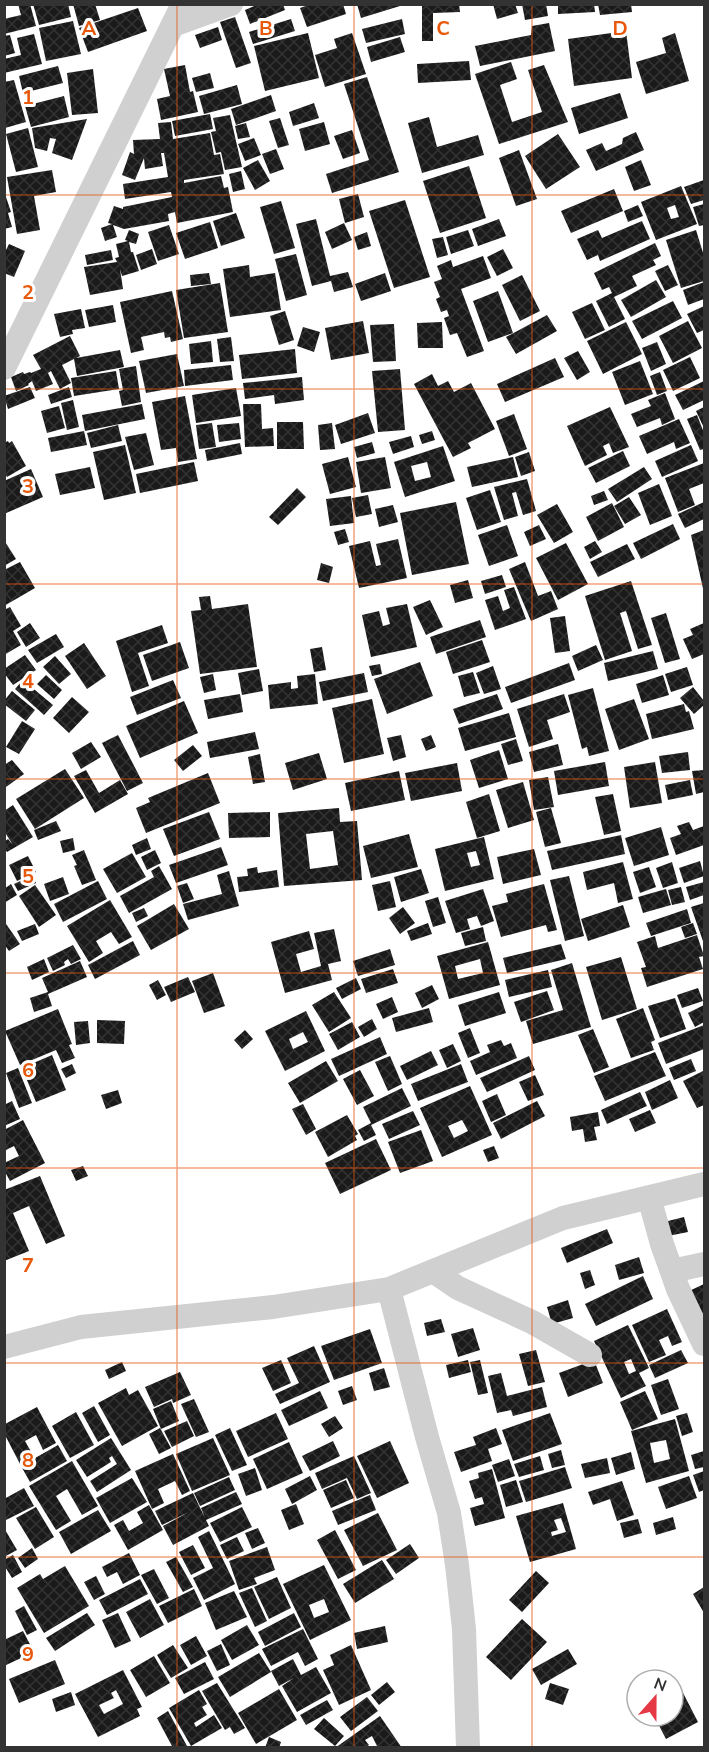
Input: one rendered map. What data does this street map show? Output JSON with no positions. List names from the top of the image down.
{
  "north": "top",
  "grid": {
    "columns": [
      "A",
      "B",
      "C",
      "D"
    ],
    "rows": [
      "1",
      "2",
      "3",
      "4",
      "5",
      "6",
      "7",
      "8",
      "9"
    ]
  }
}
